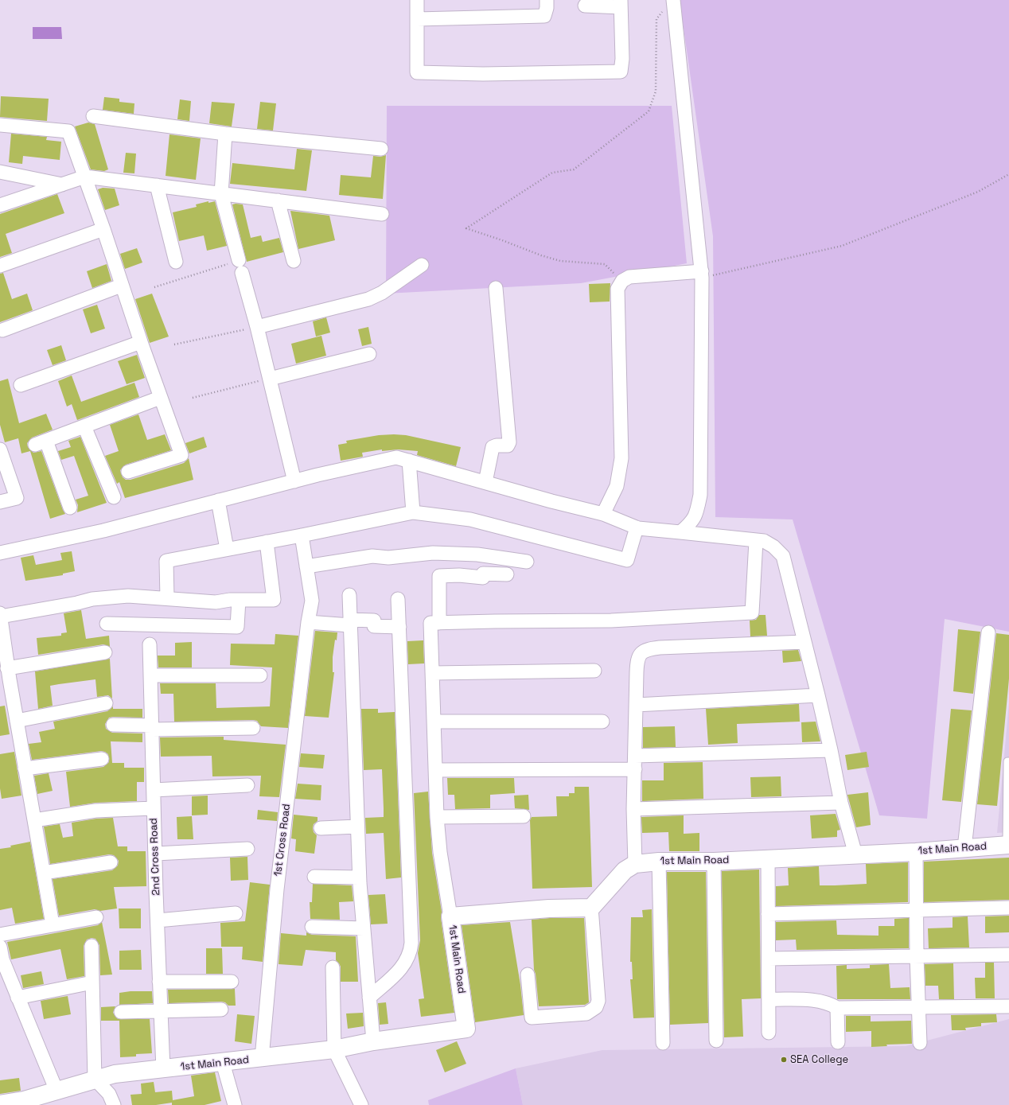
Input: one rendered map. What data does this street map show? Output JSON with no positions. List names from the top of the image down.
{
  "streets": {
    "street": ["1st Cross Road", "1st Main Road", "2nd Cross Road"]
  },
  "crossings": [
    ["1st Cross Road", "1st Main Road"],
    ["1st Main Road", "2nd Cross Road"]
  ],
  "places": ["SEA College"]
}
